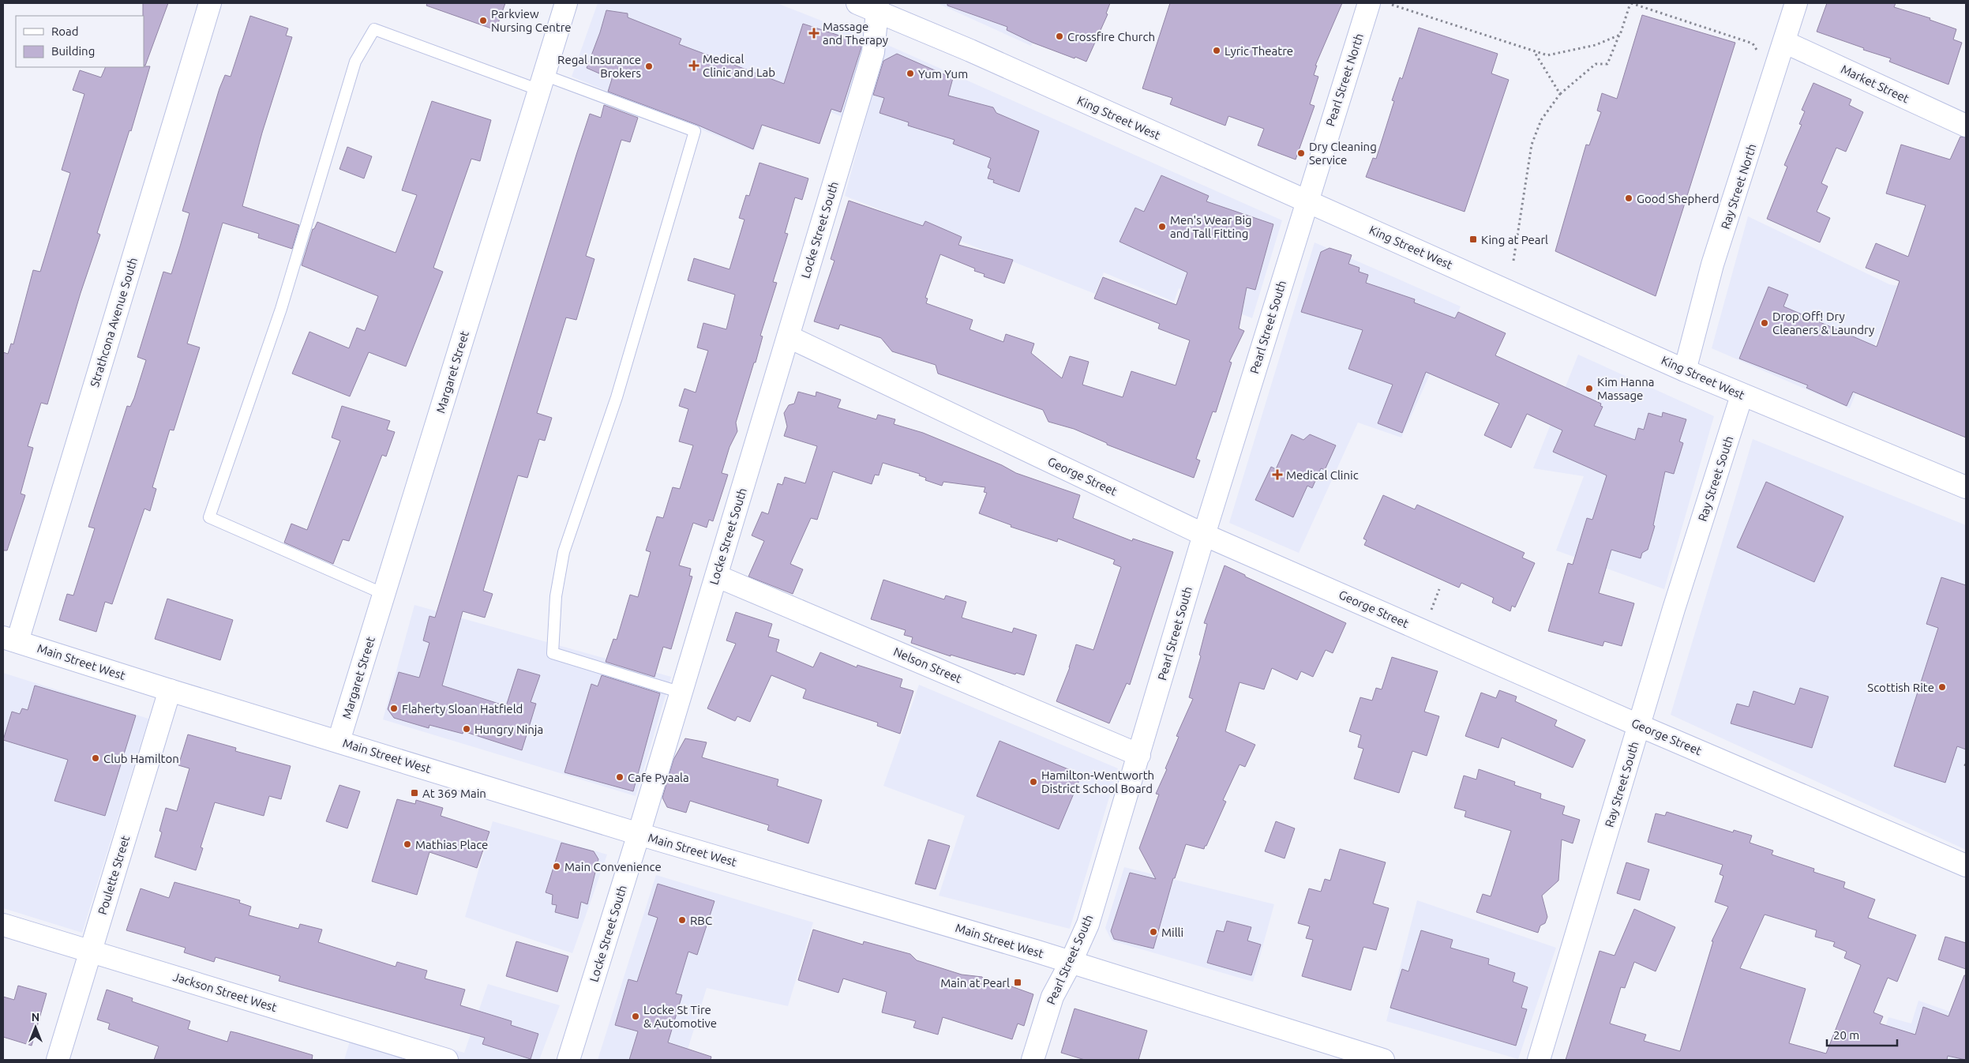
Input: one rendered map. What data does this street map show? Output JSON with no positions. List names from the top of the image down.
{
  "streets": {
    "street": [
      "Pearl Street North",
      "Market Street",
      "King Street West",
      "Ray Street North",
      "Locke Street South",
      "Strathcona Avenue South",
      "Pearl Street South",
      "Margaret Street",
      "George Street",
      "Ray Street South",
      "Main Street West",
      "Nelson Street",
      "Poulette Street",
      "Jackson Street West"
    ]
  },
  "crossings": [
    ["Pearl Street North", "King Street West"],
    ["Pearl Street North", "Pearl Street South"],
    ["Market Street", "Ray Street North"],
    ["King Street West", "Ray Street North"],
    ["King Street West", "Locke Street South"],
    ["King Street West", "Pearl Street South"],
    ["King Street West", "Ray Street South"],
    ["Locke Street South", "George Street"],
    ["Locke Street South", "Main Street West"],
    ["Locke Street South", "Nelson Street"],
    ["Strathcona Avenue South", "Main Street West"],
    ["Pearl Street South", "George Street"],
    ["Pearl Street South", "Main Street West"],
    ["Pearl Street South", "Nelson Street"],
    ["Margaret Street", "Main Street West"],
    ["George Street", "Ray Street South"],
    ["Main Street West", "Poulette Street"],
    ["Poulette Street", "Jackson Street West"]
  ],
  "places": {
    "other": [
      "Parkview Nursing Centre",
      "Crossfire Church",
      "Lyric Theatre",
      "Regal Insurance Brokers",
      "Yum Yum",
      "Dry Cleaning Service",
      "Good Shepherd",
      "Men's Wear Big and Tall Fitting",
      "Drop Off! Dry Cleaners & Laundry",
      "Kim Hanna Massage",
      "Scottish Rite",
      "Flaherty Sloan Hatfield",
      "Hungry Ninja",
      "Club Hamilton",
      "Cafe Pyaala",
      "Hamilton-Wentworth District School Board",
      "Mathias Place",
      "Main Convenience",
      "RBC",
      "Milli",
      "Locke St Tire & Automotive"
    ],
    "health": ["Massage and Therapy", "Medical Clinic and Lab", "Medical Clinic"],
    "transit": ["King at Pearl", "At 369 Main", "Main at Pearl"]
  },
  "legend": ["Road", "Building"],
  "scale_bar": "20 m",
  "north": "top"
}
